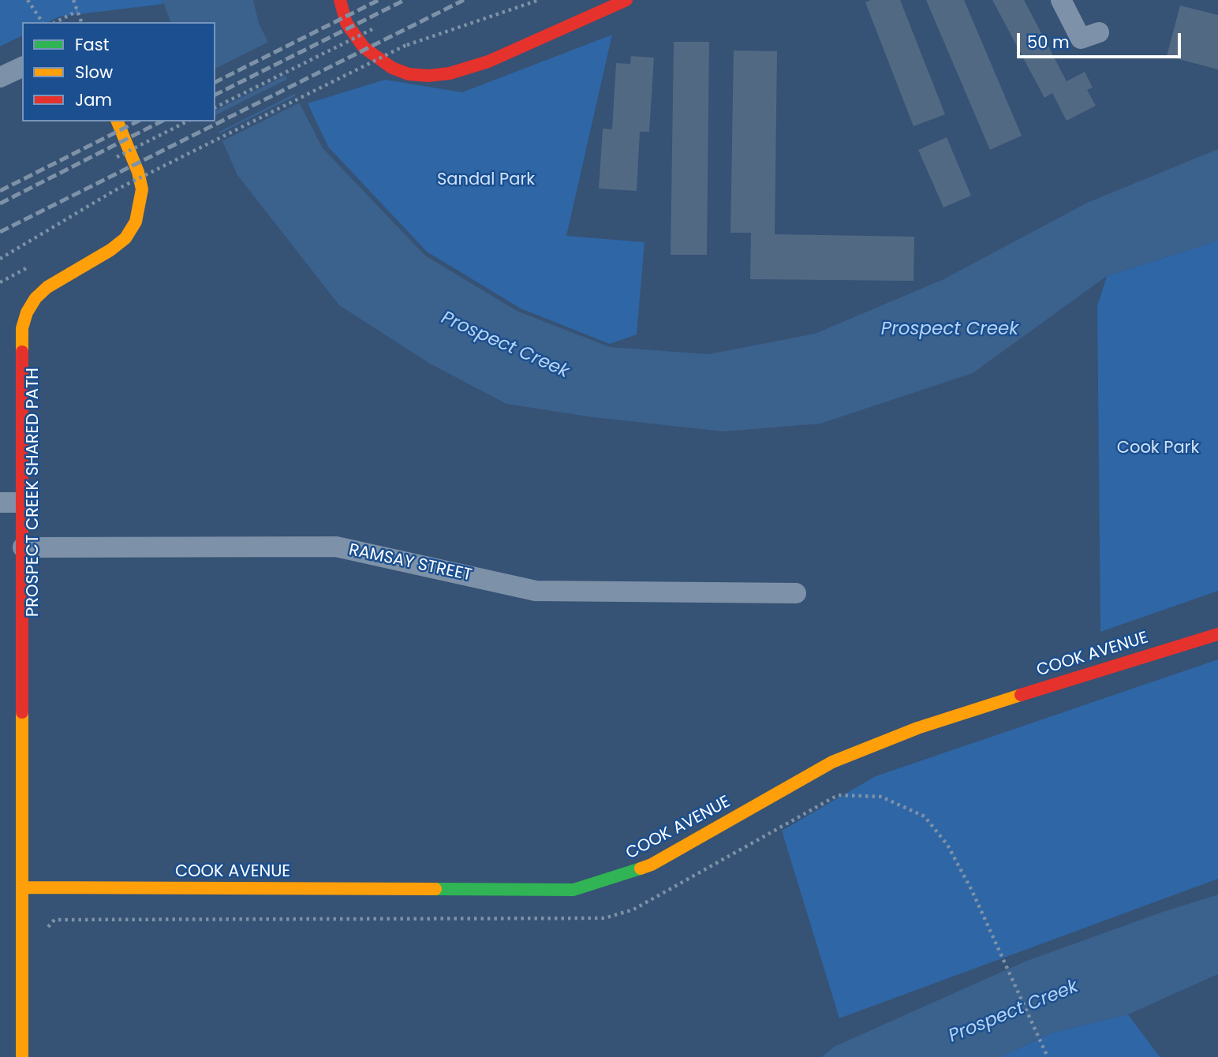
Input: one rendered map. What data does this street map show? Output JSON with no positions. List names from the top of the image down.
{
  "streets": {
    "street": ["RAMSAY STREET", "COOK AVENUE"]
  },
  "water": ["Prospect Creek"],
  "parks": ["Sandal Park", "Cook Park"],
  "legend": ["Fast", "Slow", "Jam"],
  "scale_bar": "50 m"
}
